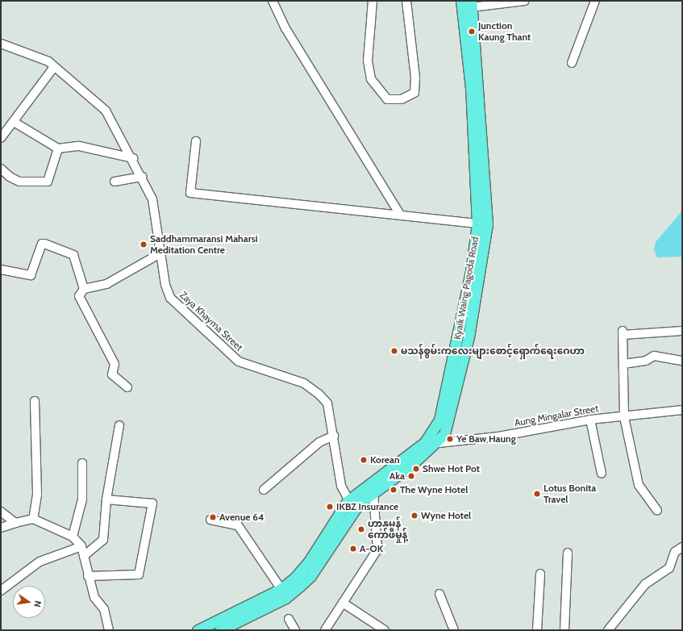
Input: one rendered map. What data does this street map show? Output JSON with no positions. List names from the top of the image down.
{
  "streets": {
    "main road": ["Kyaik Waing Pagoda Road"],
    "street": ["Zaya Khayma Street", "Aung Mingalar Street"]
  },
  "crossings": [
    ["Kyaik Waing Pagoda Road", "Zaya Khayma Street"],
    ["Kyaik Waing Pagoda Road", "Aung Mingalar Street"]
  ],
  "places": [
    "Junction Kaung Thant",
    "Saddhammaransi Maharsi Meditation Centre",
    "မသန်စွမ်းကလေးများစောင့်ရှောက်ရေးဂေဟာ",
    "Ye Baw Haung",
    "Korean",
    "Shwe Hot Pot",
    "Aka",
    "The Wyne Hotel",
    "Lotus Bonita Travel",
    "IKBZ Insurance",
    "Wyne Hotel",
    "Avenue 64",
    "ဟာနုမန် ကော်ဖီမှုန့်",
    "A-OK"
  ],
  "north": "right"
}
